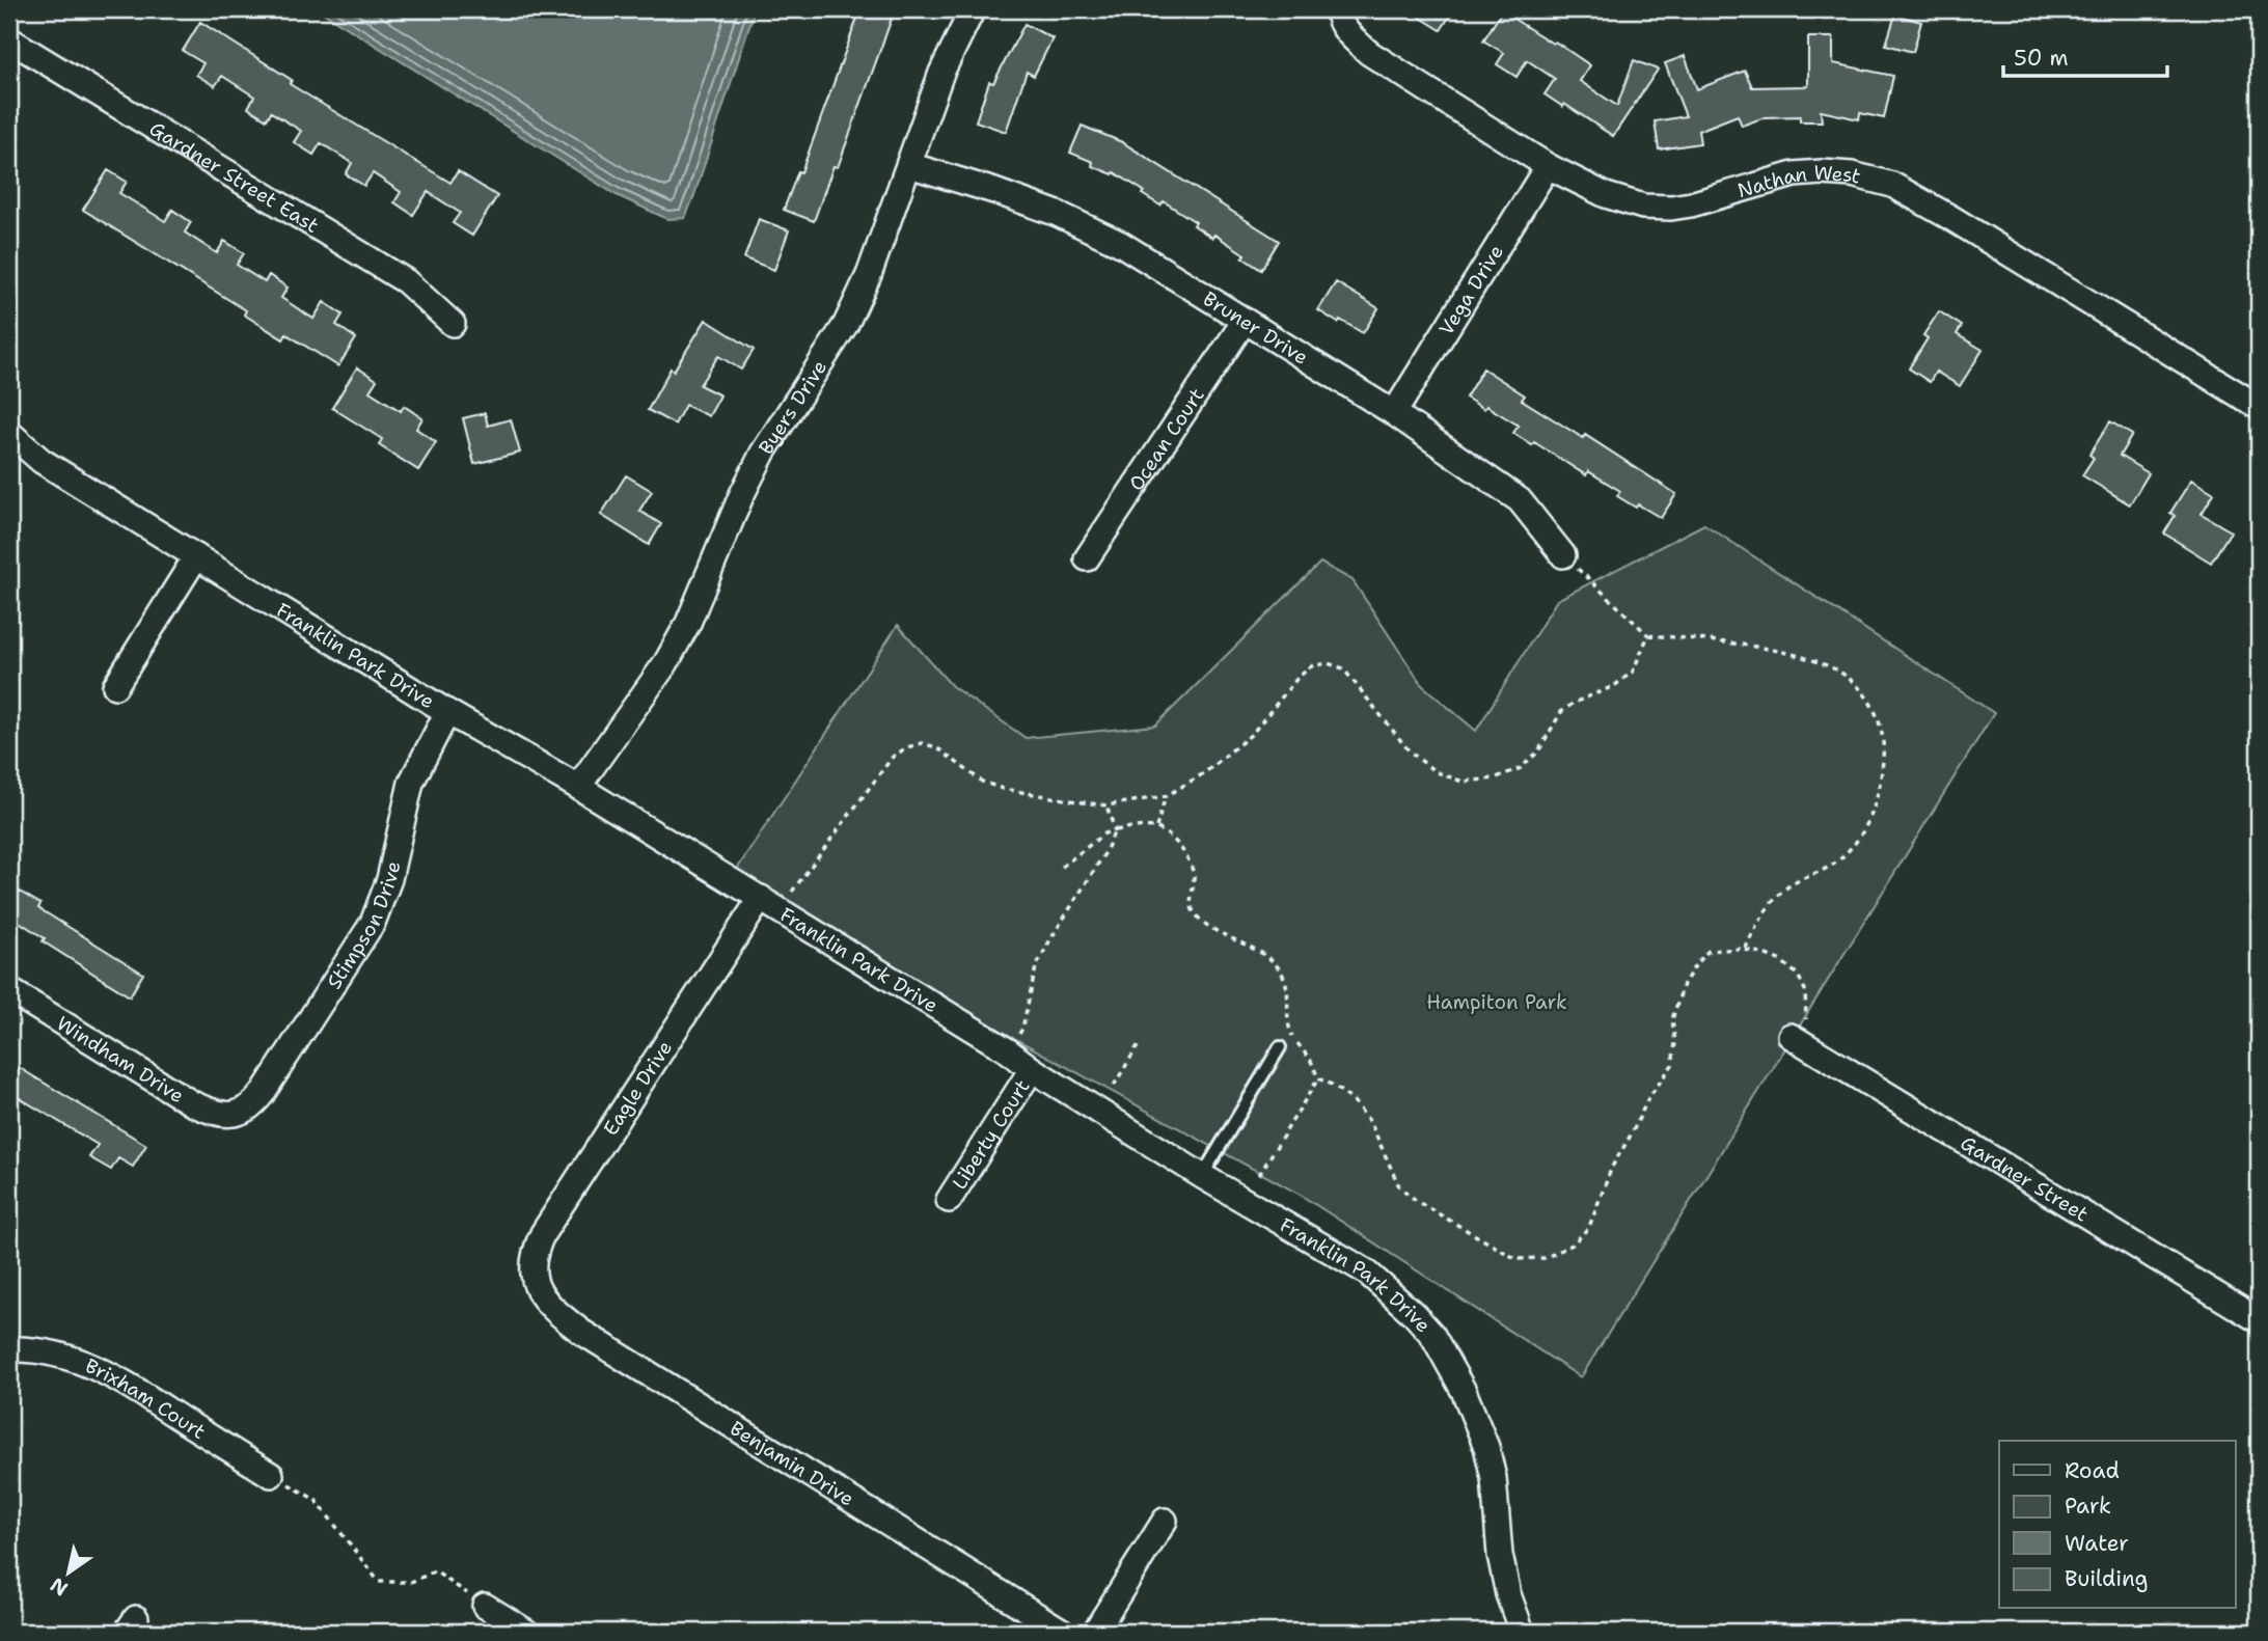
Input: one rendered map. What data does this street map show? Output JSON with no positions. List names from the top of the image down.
{
  "streets": {
    "street": [
      "Gardner Street East",
      "Nathan West",
      "Vega Drive",
      "Bruner Drive",
      "Byers Drive",
      "Ocean Court",
      "Franklin Park Drive",
      "Stimpson Drive",
      "Windham Drive",
      "Eagle Drive",
      "Liberty Court",
      "Gardner Street",
      "Brixham Court",
      "Benjamin Drive"
    ]
  },
  "crossings": [
    ["Nathan West", "Vega Drive"],
    ["Vega Drive", "Bruner Drive"],
    ["Bruner Drive", "Byers Drive"],
    ["Bruner Drive", "Ocean Court"],
    ["Byers Drive", "Franklin Park Drive"],
    ["Franklin Park Drive", "Stimpson Drive"],
    ["Franklin Park Drive", "Eagle Drive"],
    ["Franklin Park Drive", "Liberty Court"],
    ["Stimpson Drive", "Windham Drive"],
    ["Eagle Drive", "Benjamin Drive"]
  ],
  "parks": ["Hampiton Park"],
  "legend": [
    "Road",
    "Park",
    "Water",
    "Building"
  ],
  "scale_bar": "50 m",
  "north": "bottom left"
}
